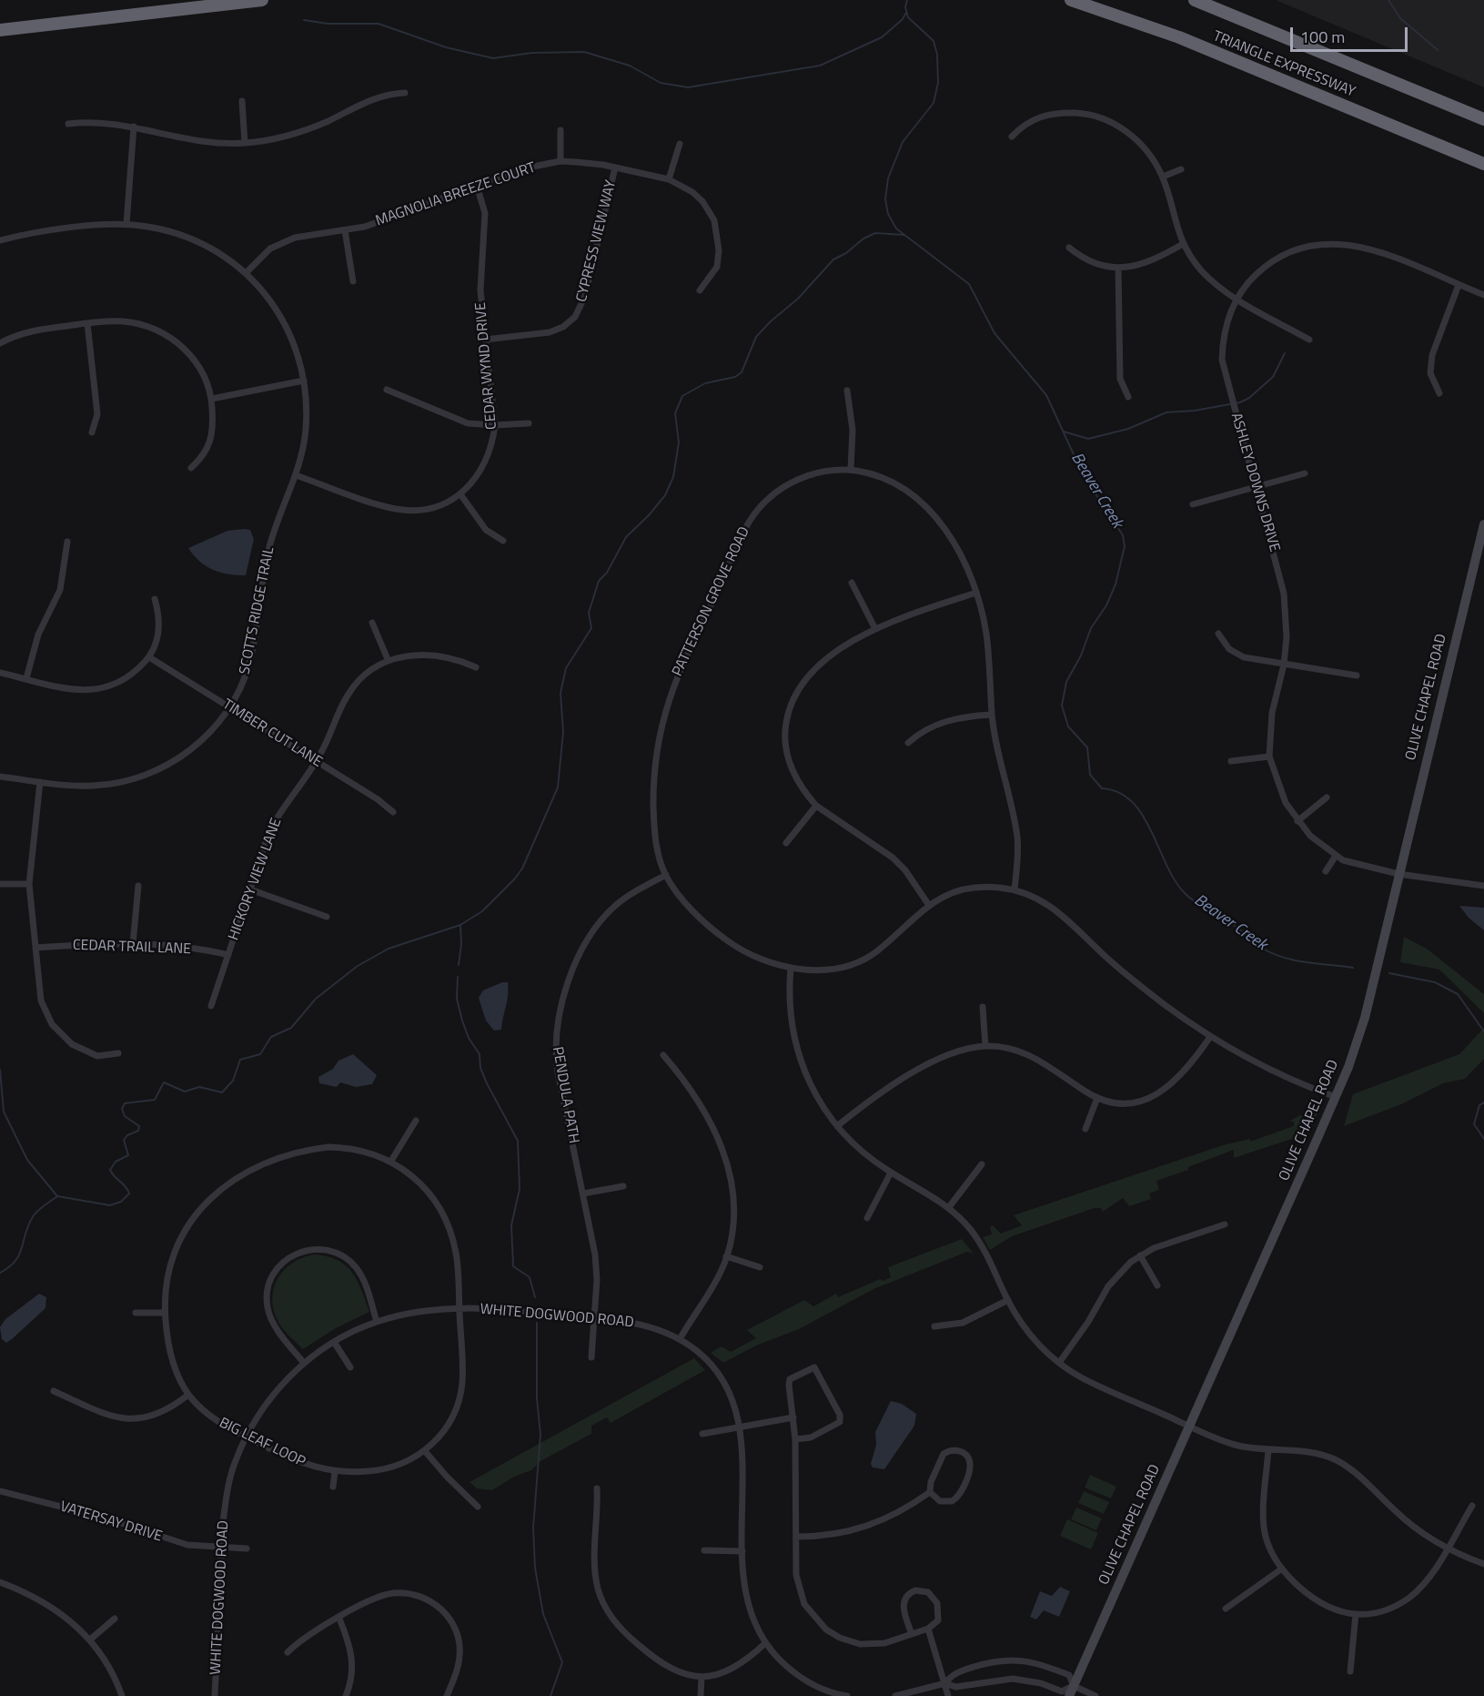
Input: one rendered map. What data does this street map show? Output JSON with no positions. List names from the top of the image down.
{
  "streets": {
    "highway": ["TRIANGLE EXPRESSWAY"],
    "main road": ["OLIVE CHAPEL ROAD"],
    "street": [
      "MAGNOLIA BREEZE COURT",
      "CYPRESS VIEW WAY",
      "CEDAR WYND DRIVE",
      "ASHLEY DOWNS DRIVE",
      "PATTERSON GROVE ROAD",
      "SCOTTS RIDGE TRAIL",
      "TIMBER CUT LANE",
      "HICKORY VIEW LANE",
      "CEDAR TRAIL LANE",
      "PENDULA PATH",
      "WHITE DOGWOOD ROAD",
      "BIG LEAF LOOP",
      "VATERSAY DRIVE"
    ]
  },
  "crossings": [
    ["MAGNOLIA BREEZE COURT", "CYPRESS VIEW WAY"],
    ["MAGNOLIA BREEZE COURT", "CEDAR WYND DRIVE"],
    ["MAGNOLIA BREEZE COURT", "SCOTTS RIDGE TRAIL"],
    ["CYPRESS VIEW WAY", "CEDAR WYND DRIVE"],
    ["CEDAR WYND DRIVE", "SCOTTS RIDGE TRAIL"],
    ["ASHLEY DOWNS DRIVE", "OLIVE CHAPEL ROAD"],
    ["PATTERSON GROVE ROAD", "OLIVE CHAPEL ROAD"],
    ["PATTERSON GROVE ROAD", "PENDULA PATH"],
    ["SCOTTS RIDGE TRAIL", "TIMBER CUT LANE"],
    ["TIMBER CUT LANE", "HICKORY VIEW LANE"],
    ["HICKORY VIEW LANE", "CEDAR TRAIL LANE"],
    ["PENDULA PATH", "WHITE DOGWOOD ROAD"],
    ["WHITE DOGWOOD ROAD", "BIG LEAF LOOP"],
    ["WHITE DOGWOOD ROAD", "VATERSAY DRIVE"]
  ],
  "water": ["Beaver Creek"],
  "scale_bar": "100 m"
}
